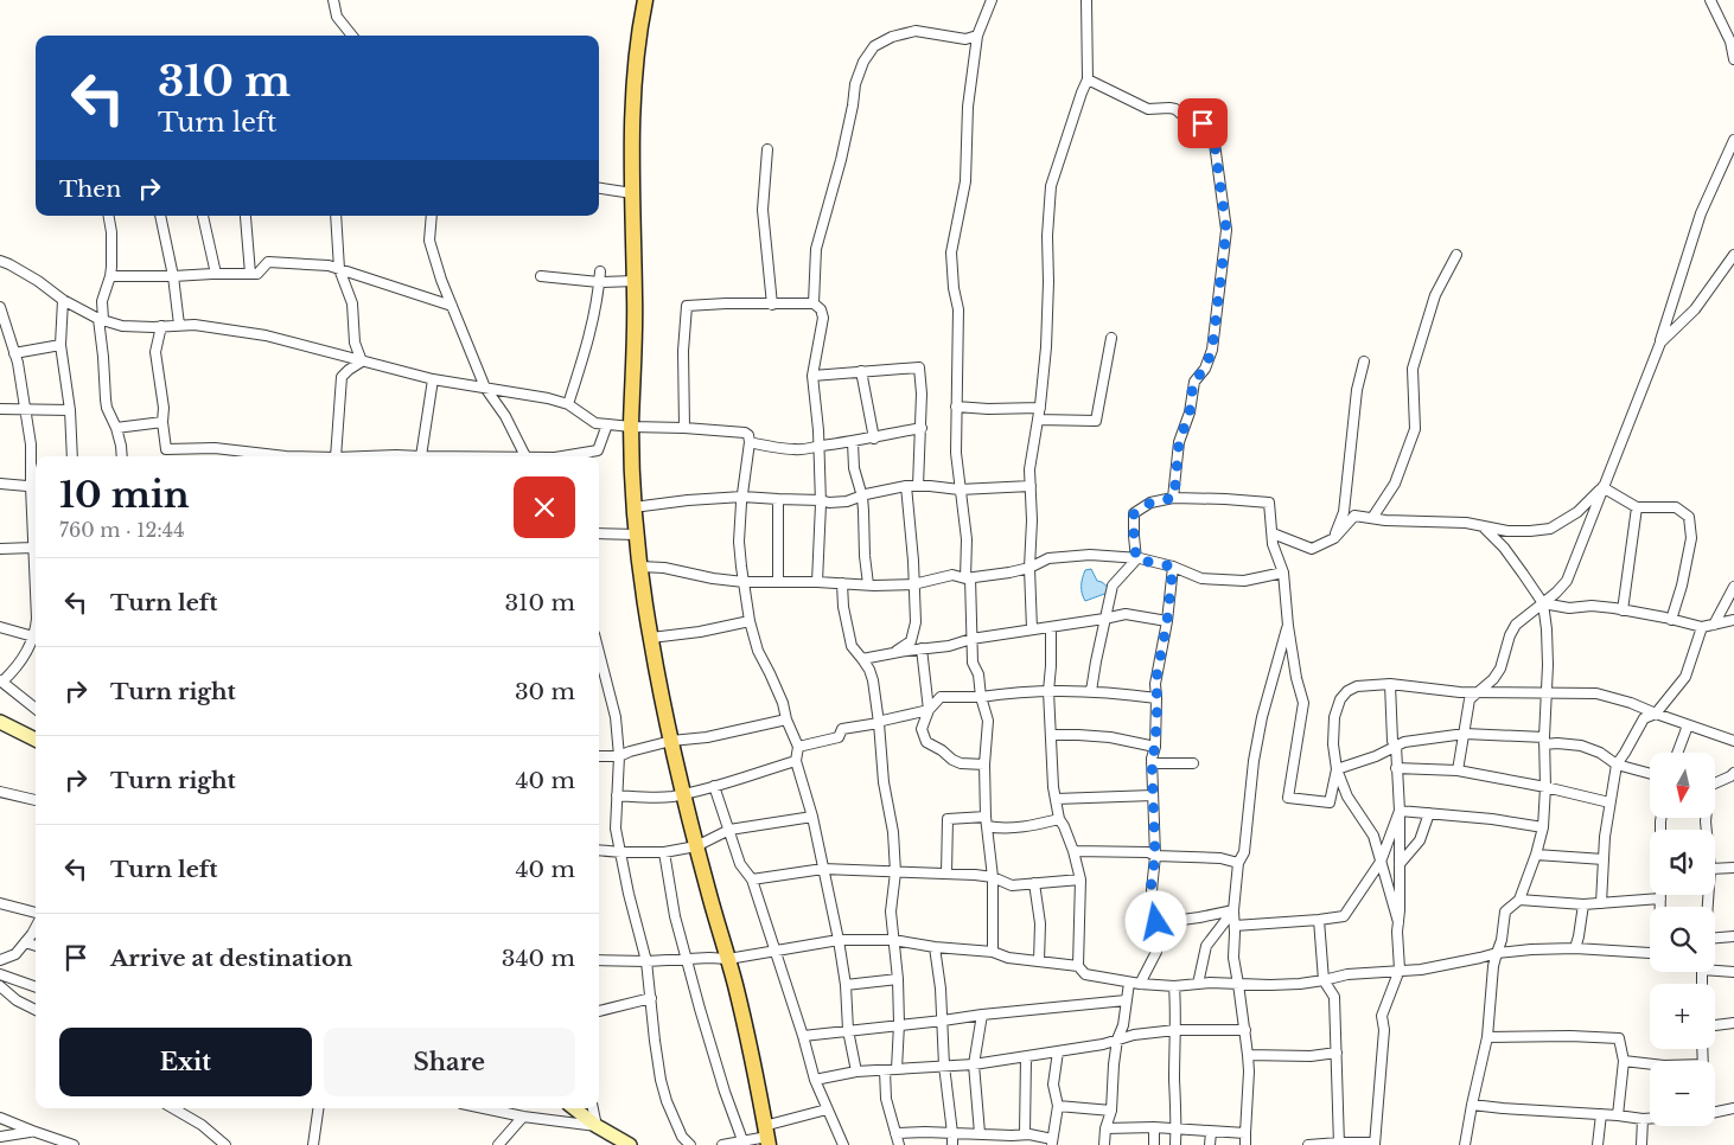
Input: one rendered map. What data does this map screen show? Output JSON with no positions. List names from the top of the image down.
{
  "north": "bottom",
  "page": {
    "turn": ["310 m", "Turn left"],
    "then": "Then",
    "heading": ["10 min", "760 m · 12:44"],
    "list": [
      {
        "name": "Turn left",
        "value": "310 m"
      },
      {
        "name": "Turn right",
        "value": "30 m"
      },
      {
        "name": "Turn right",
        "value": "40 m"
      },
      {
        "name": "Turn left",
        "value": "40 m"
      },
      {
        "name": "Arrive at destination",
        "value": "340 m"
      }
    ],
    "map_buttons": ["+", "−"],
    "buttons": ["Exit", "Share"]
  }
}
